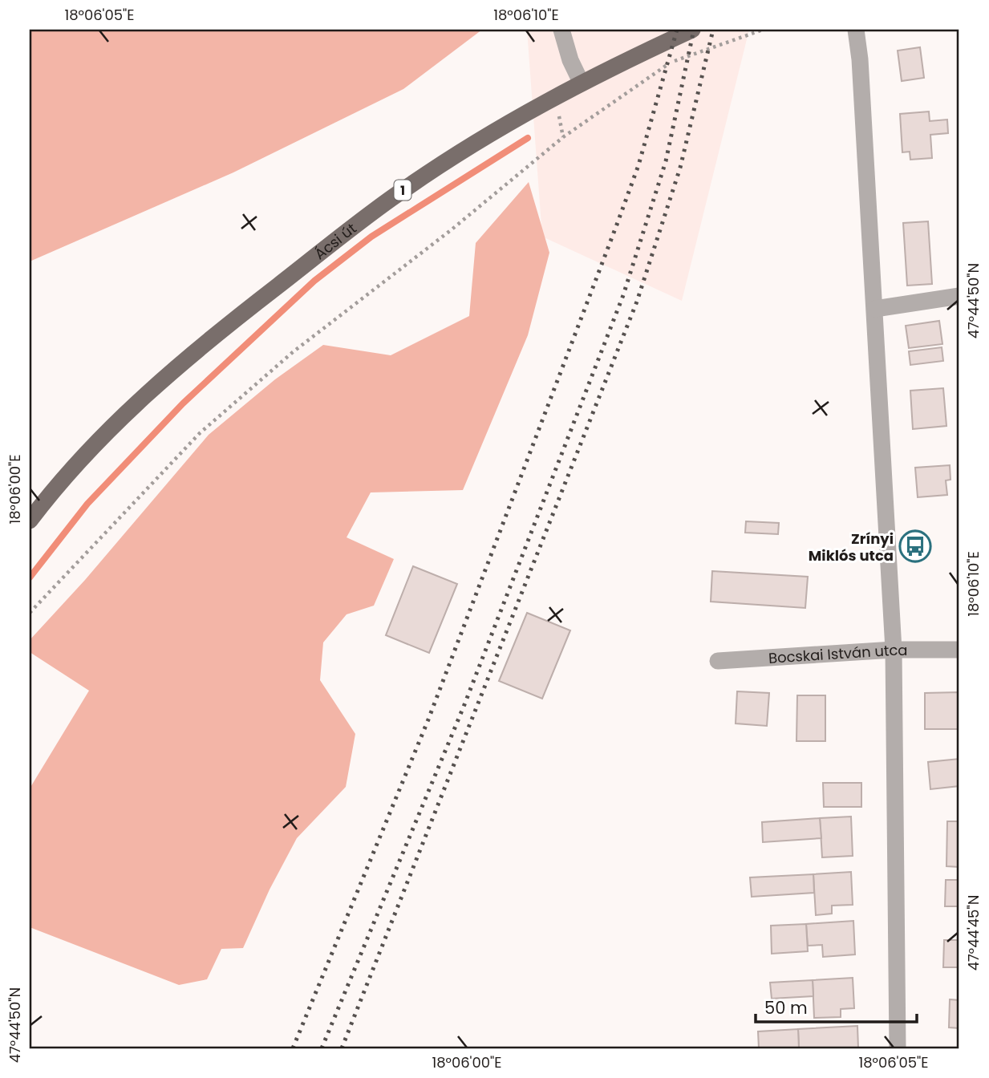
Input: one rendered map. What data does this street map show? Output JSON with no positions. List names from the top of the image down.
{
  "streets": {
    "main road": ["1", "Ácsi út"],
    "street": ["Bocskai István utca"]
  },
  "places": {
    "bus stop": ["Zrínyi Miklós utca"]
  },
  "scale_bar": "50 m",
  "coordinates": [
    "18°06'05\"E",
    "18°06'10\"E",
    "47°44'50\"N",
    "18°06'00\"E",
    "47°44'45\"N"
  ]
}
